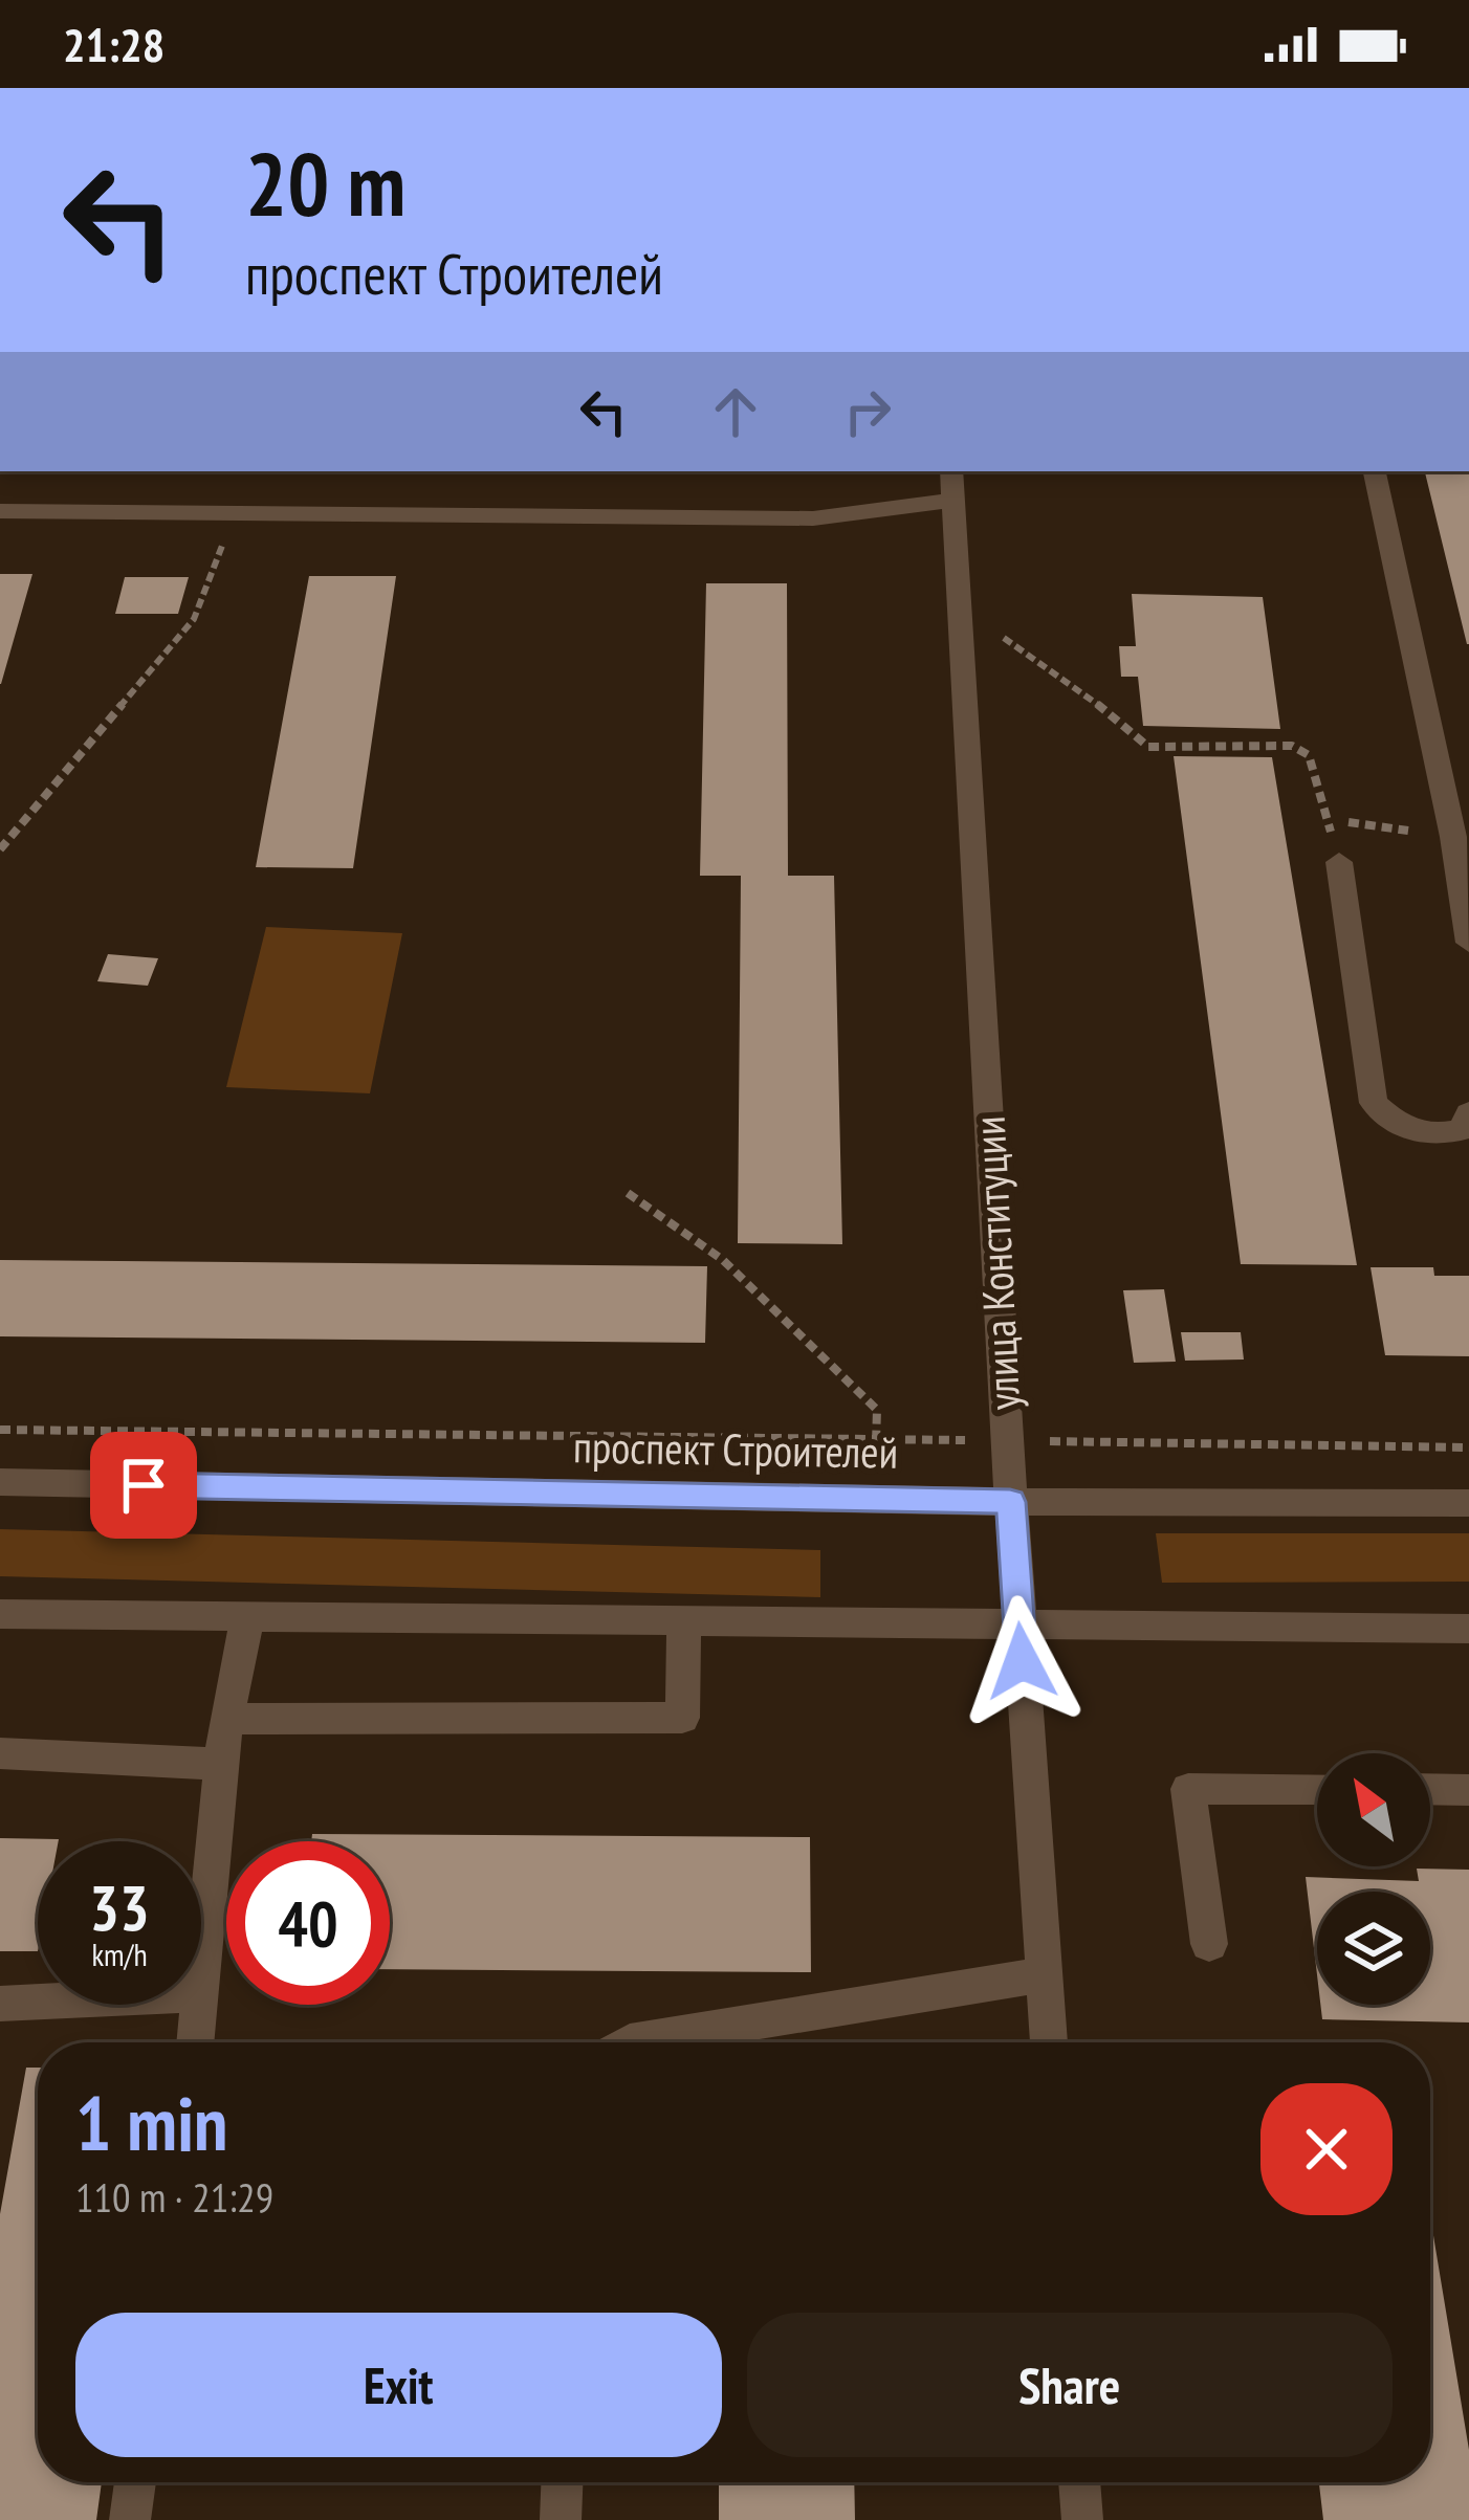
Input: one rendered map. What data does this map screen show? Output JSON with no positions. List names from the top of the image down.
{
  "streets": {
    "street": ["улица Конституции", "проспект Строителей"]
  },
  "crossings": [
    ["улица Конституции", "проспект Строителей"]
  ],
  "north": "top left",
  "page": {
    "status": "21:28",
    "turn": ["20 m", "проспект Строителей"],
    "speed": "33 km/h",
    "limit": "40",
    "heading": ["1 min", "110 m · 21:29"],
    "buttons": ["Exit", "Share"]
  }
}
